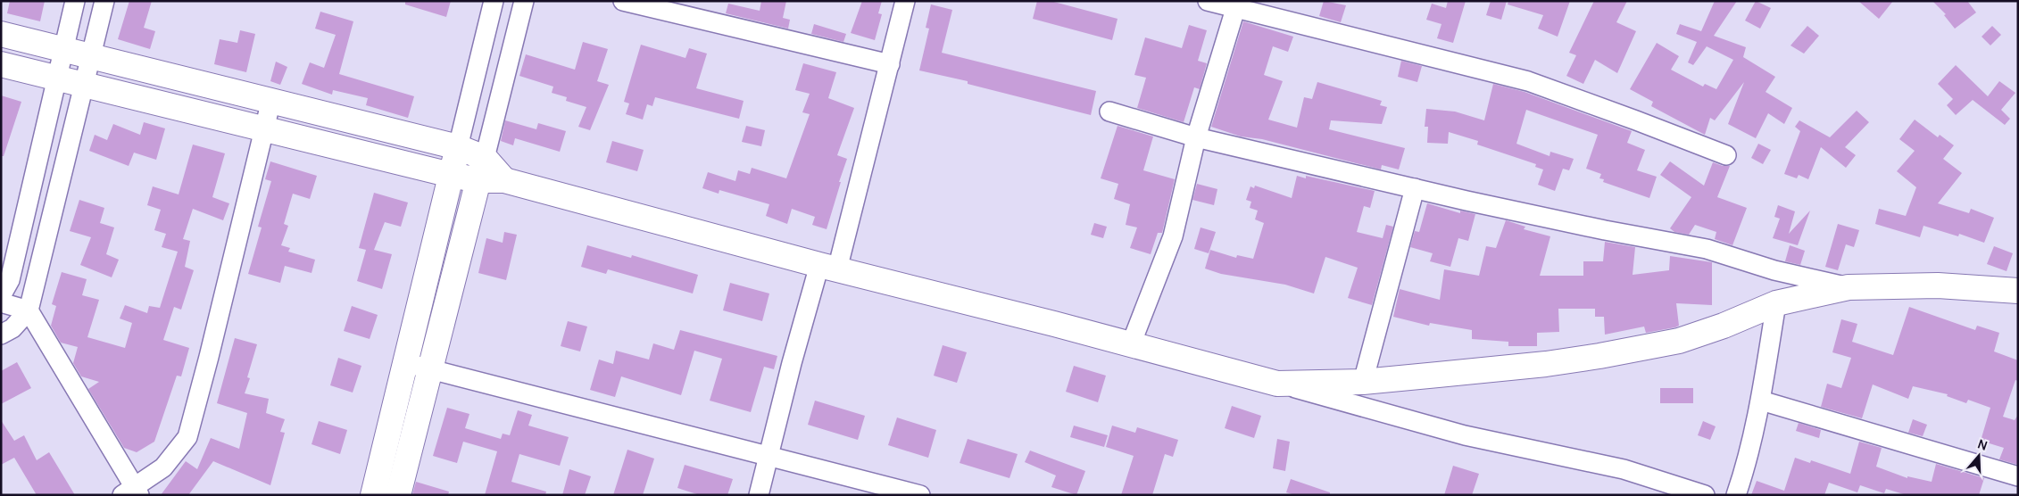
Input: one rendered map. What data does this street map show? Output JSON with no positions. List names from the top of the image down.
{
  "north": "top"
}
